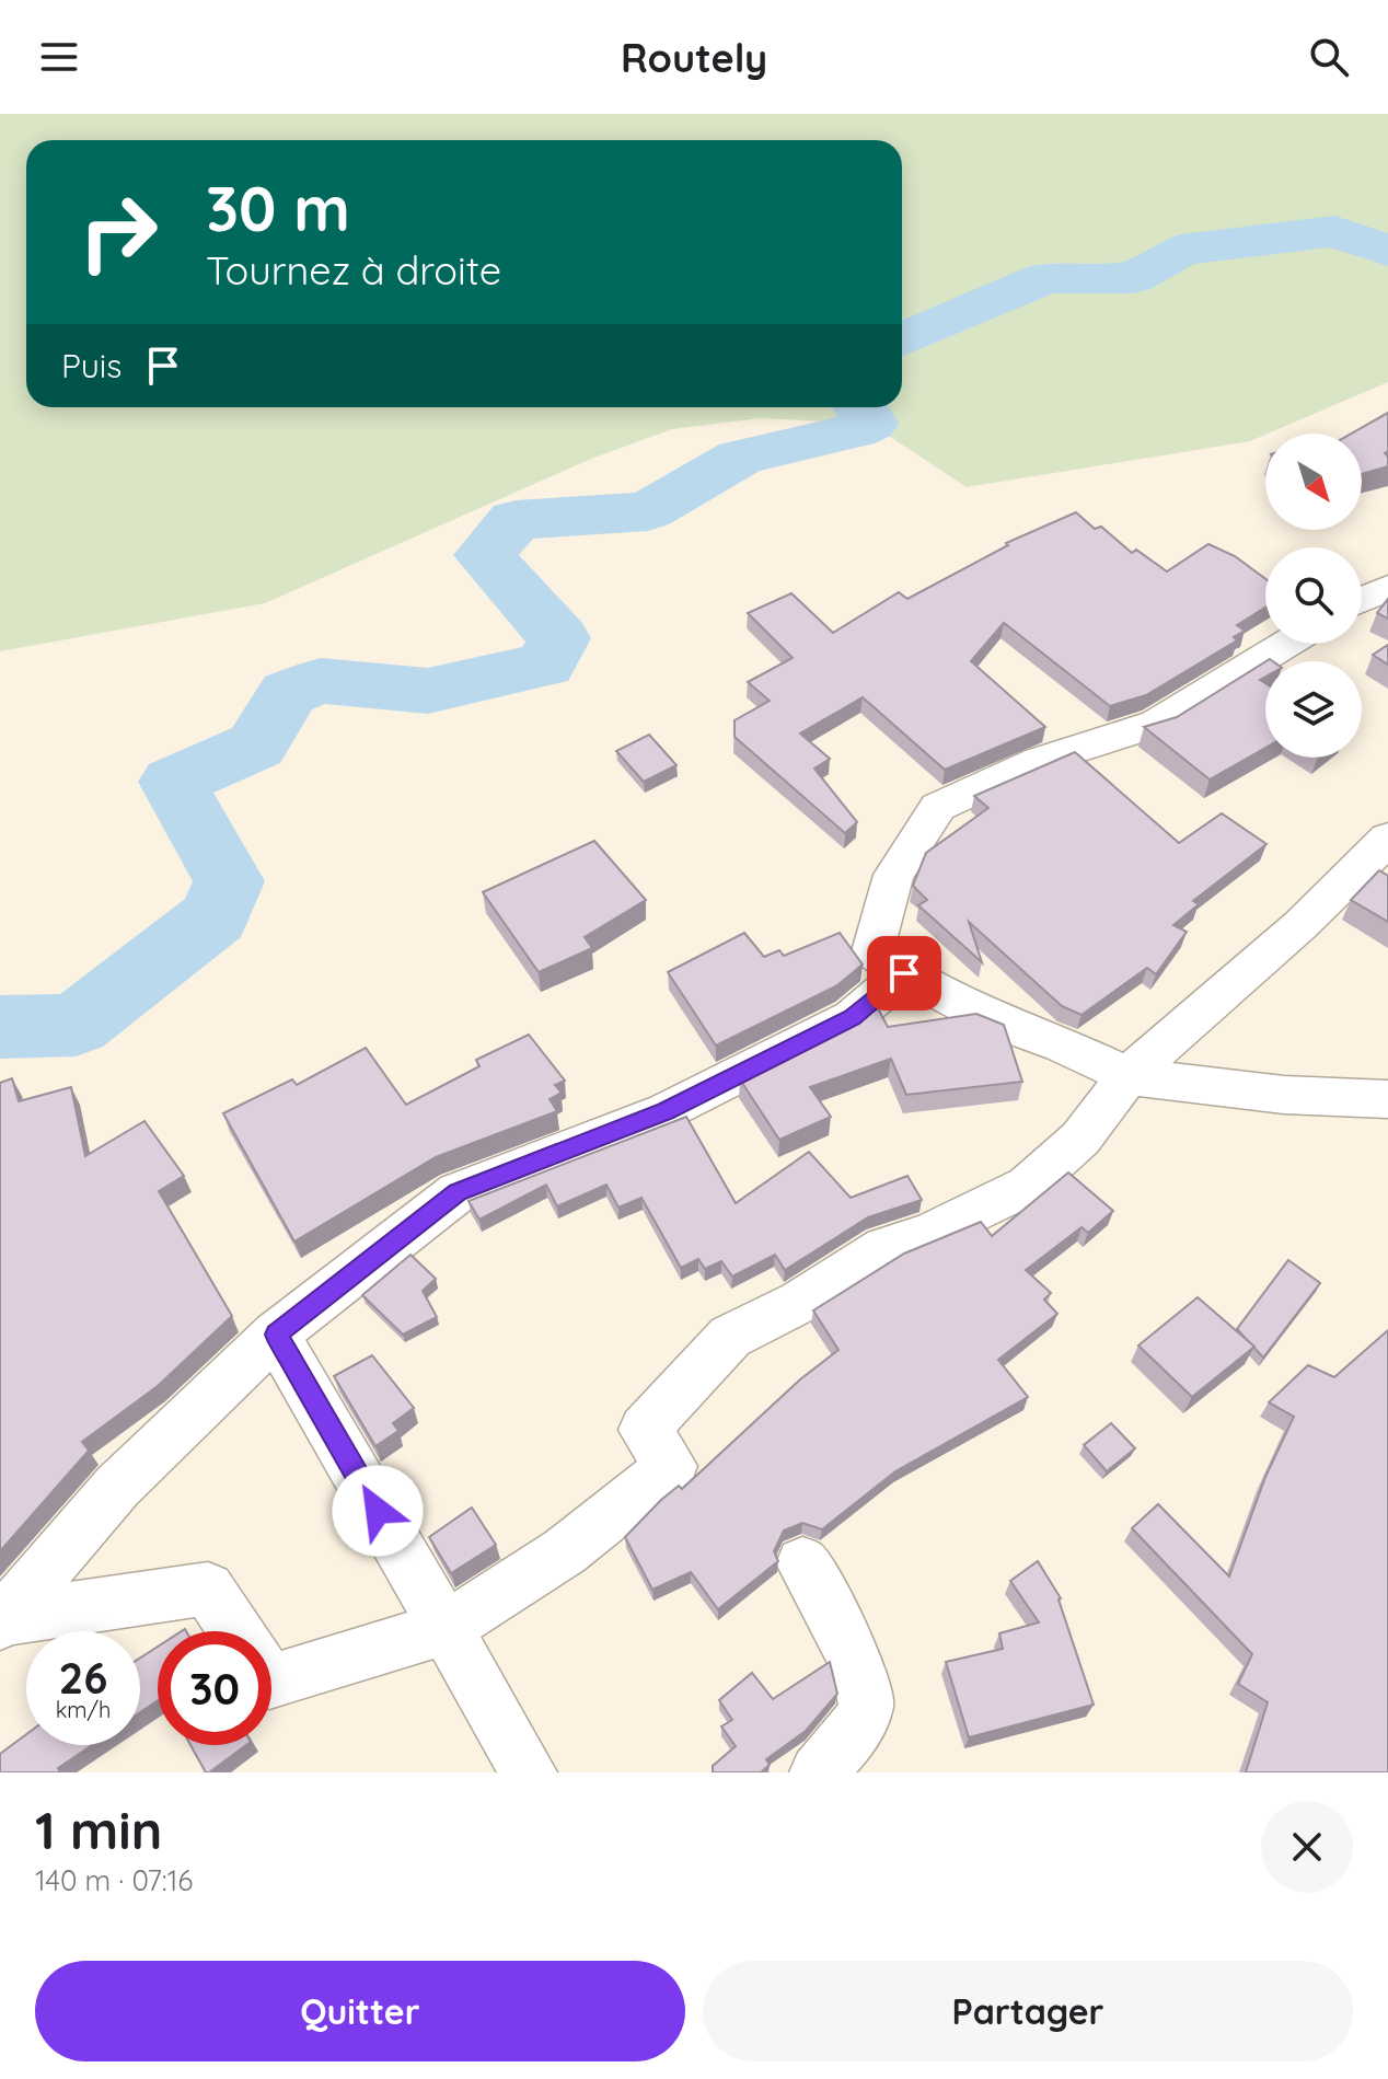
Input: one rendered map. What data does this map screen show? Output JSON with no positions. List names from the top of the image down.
{
  "north": "bottom right",
  "page": {
    "header": "Routely",
    "turn": ["30 m", "Tournez à droite"],
    "then": "Puis",
    "speed": "26 km/h",
    "limit": "30",
    "heading": ["1 min", "140 m · 07:16"],
    "buttons": ["Quitter", "Partager"]
  }
}
